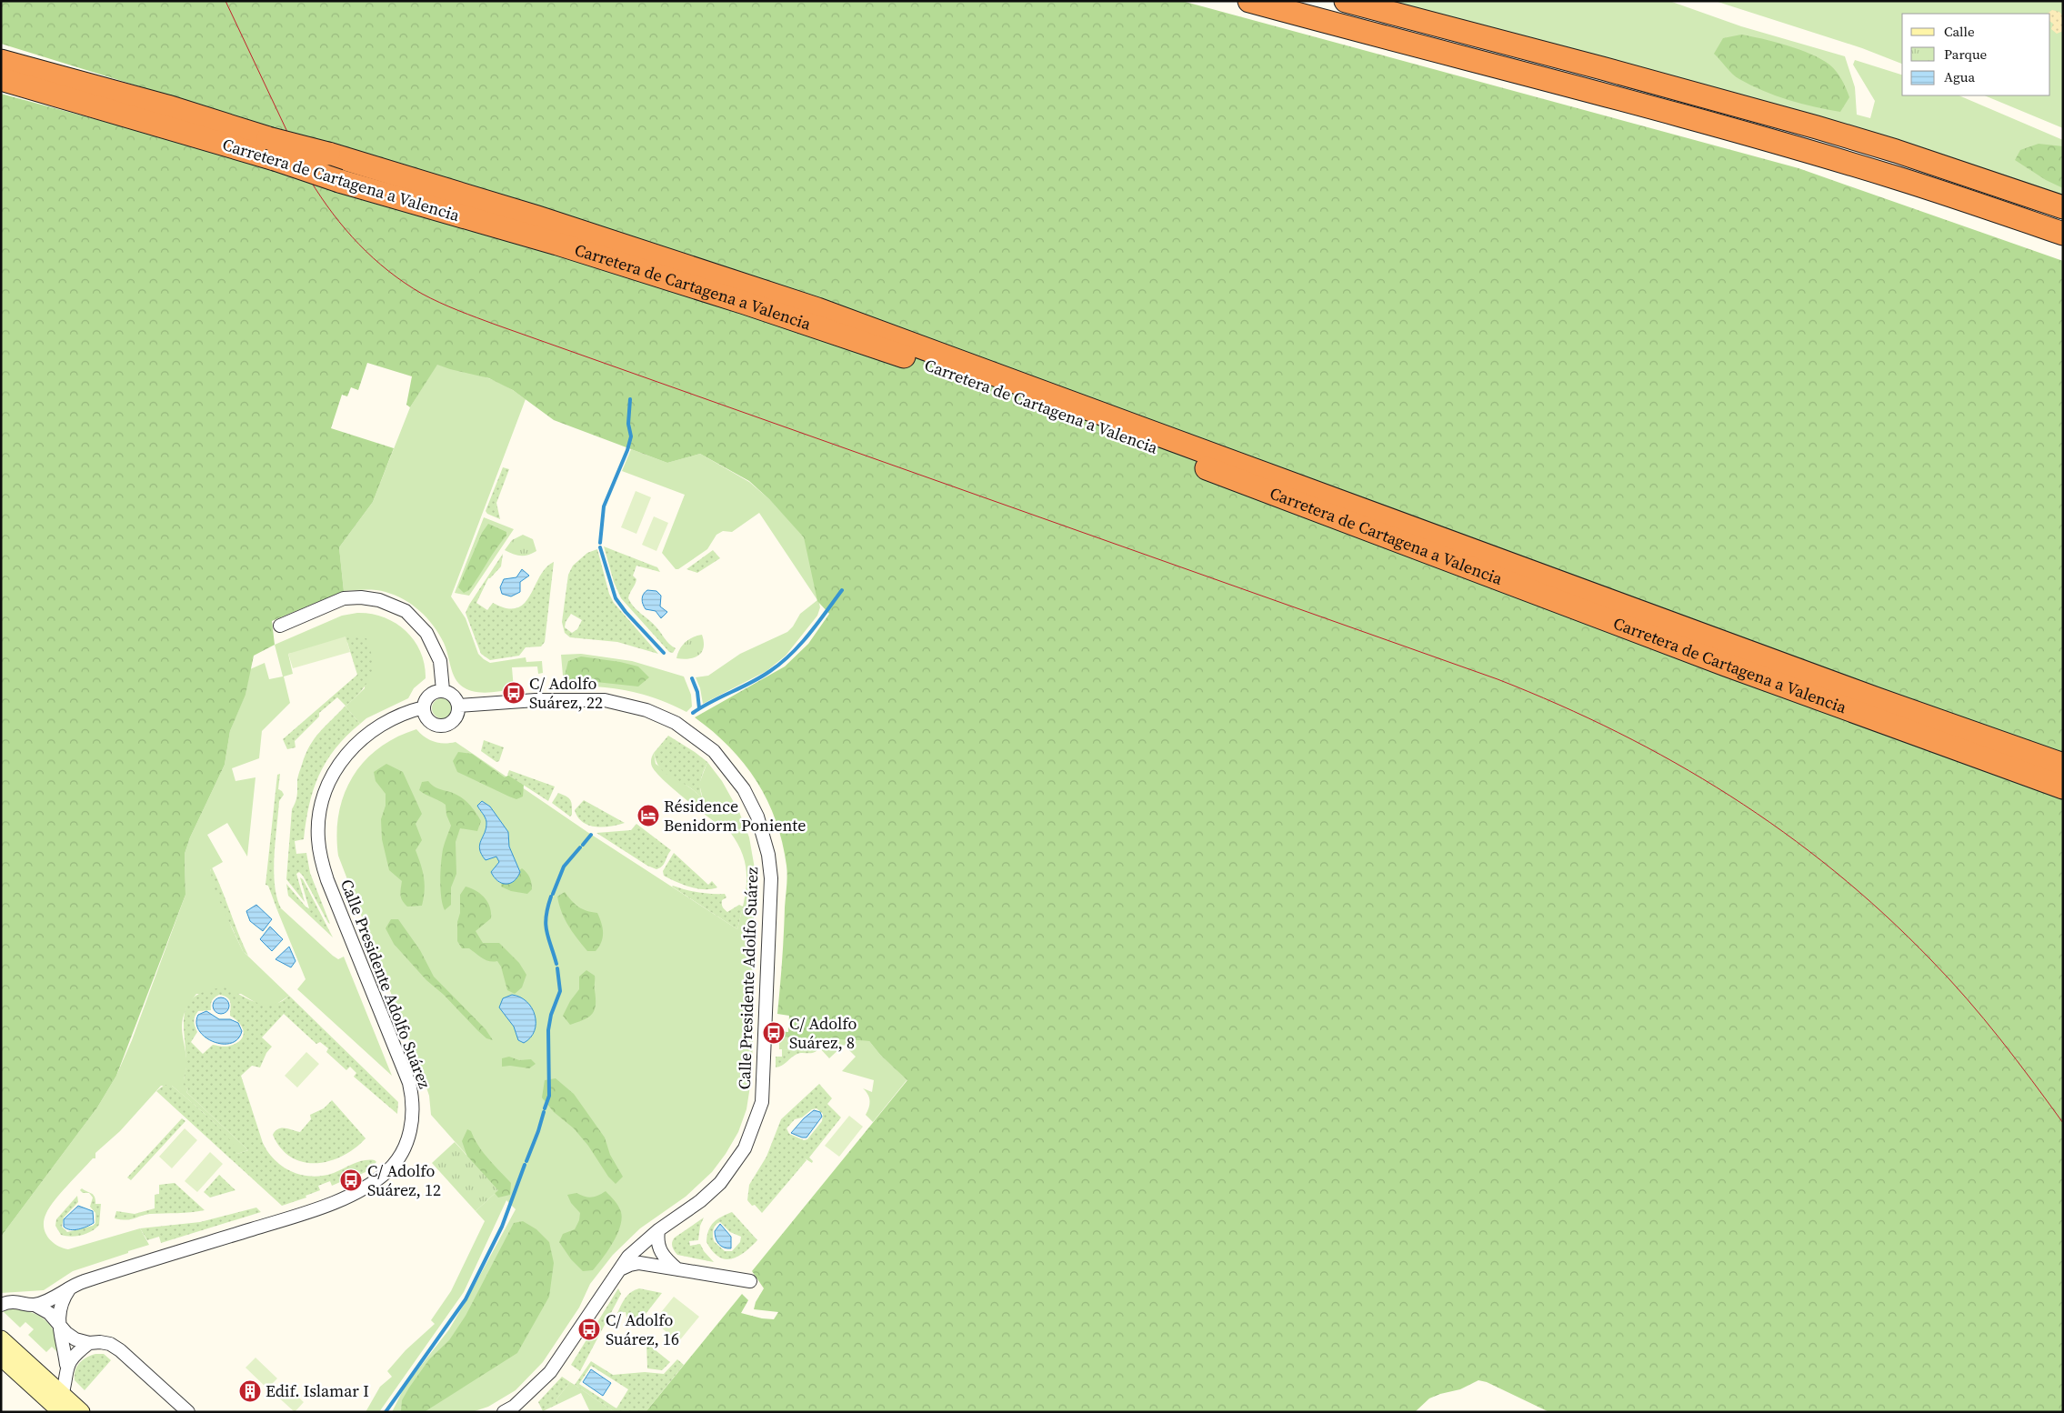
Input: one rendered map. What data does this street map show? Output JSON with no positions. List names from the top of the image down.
{
  "streets": {
    "highway": ["Carretera de Cartagena a Valencia"],
    "street": ["Calle Presidente Adolfo Suárez"]
  },
  "places": {
    "bus stop": [
      "C/ Adolfo Suárez, 22",
      "C/ Adolfo Suárez, 8",
      "C/ Adolfo Suárez, 12",
      "C/ Adolfo Suárez, 16"
    ],
    "hotel": ["Résidence Benidorm Poniente"],
    "building": ["Edif. Islamar I"]
  },
  "legend": ["Calle", "Parque", "Agua"]
}
